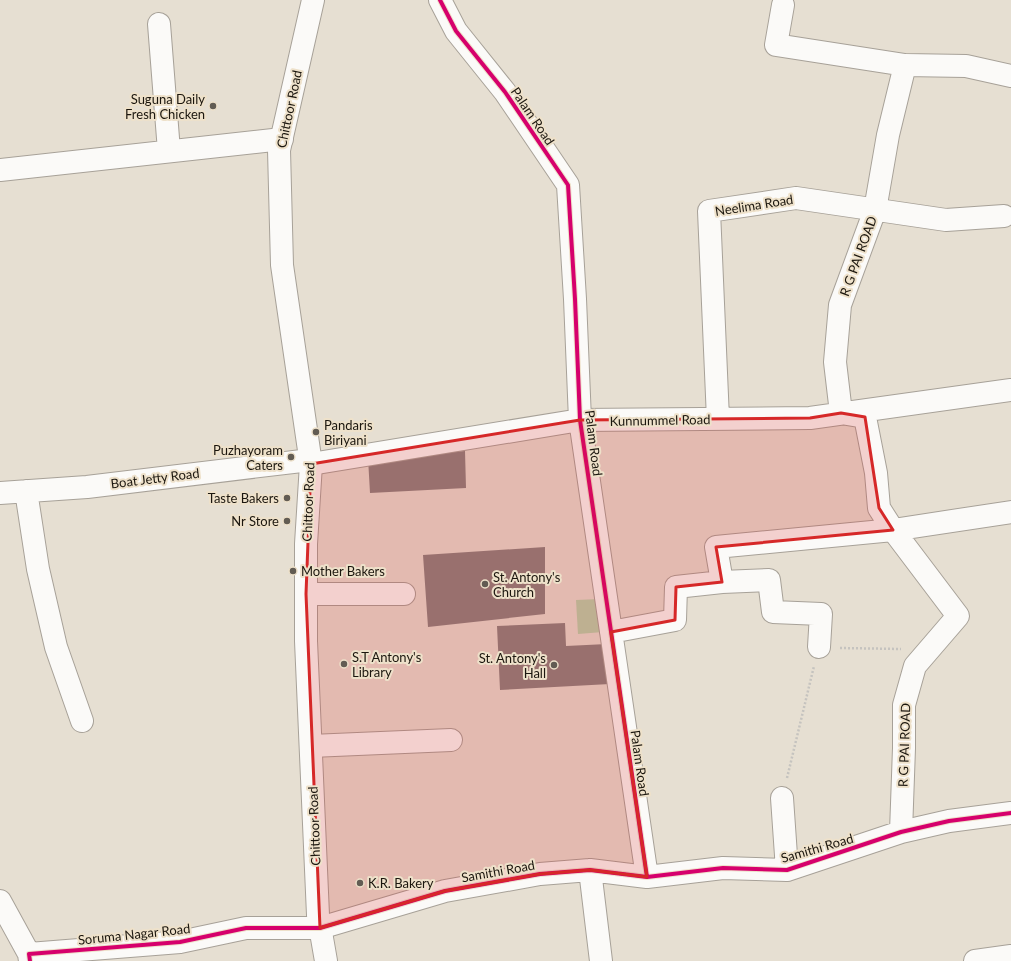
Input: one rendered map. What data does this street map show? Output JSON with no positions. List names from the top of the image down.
{
  "streets": {
    "street": [
      "Chittoor Road",
      "Palam Road",
      "Neelima Road",
      "R G PAI ROAD",
      "Kunnummel Road",
      "Boat Jetty Road",
      "Samithi Road",
      "Soruma Nagar Road"
    ]
  },
  "crossings": [
    ["Chittoor Road", "Kunnummel Road"],
    ["Chittoor Road", "Boat Jetty Road"],
    ["Chittoor Road", "Samithi Road"],
    ["Chittoor Road", "Soruma Nagar Road"],
    ["Palam Road", "Kunnummel Road"],
    ["Palam Road", "Samithi Road"],
    ["Neelima Road", "R G PAI ROAD"],
    ["Neelima Road", "Kunnummel Road"],
    ["R G PAI ROAD", "Kunnummel Road"],
    ["R G PAI ROAD", "Samithi Road"],
    ["Kunnummel Road", "Boat Jetty Road"],
    ["Samithi Road", "Soruma Nagar Road"]
  ],
  "places": [
    "Suguna Daily Fresh Chicken",
    "Pandaris Biriyani",
    "Puzhayoram Caters",
    "Taste Bakers",
    "Nr Store",
    "Mother Bakers",
    "St. Antony's Church",
    "S.T Antony's Library",
    "St. Antony's Hall",
    "K.R. Bakery"
  ]
}
